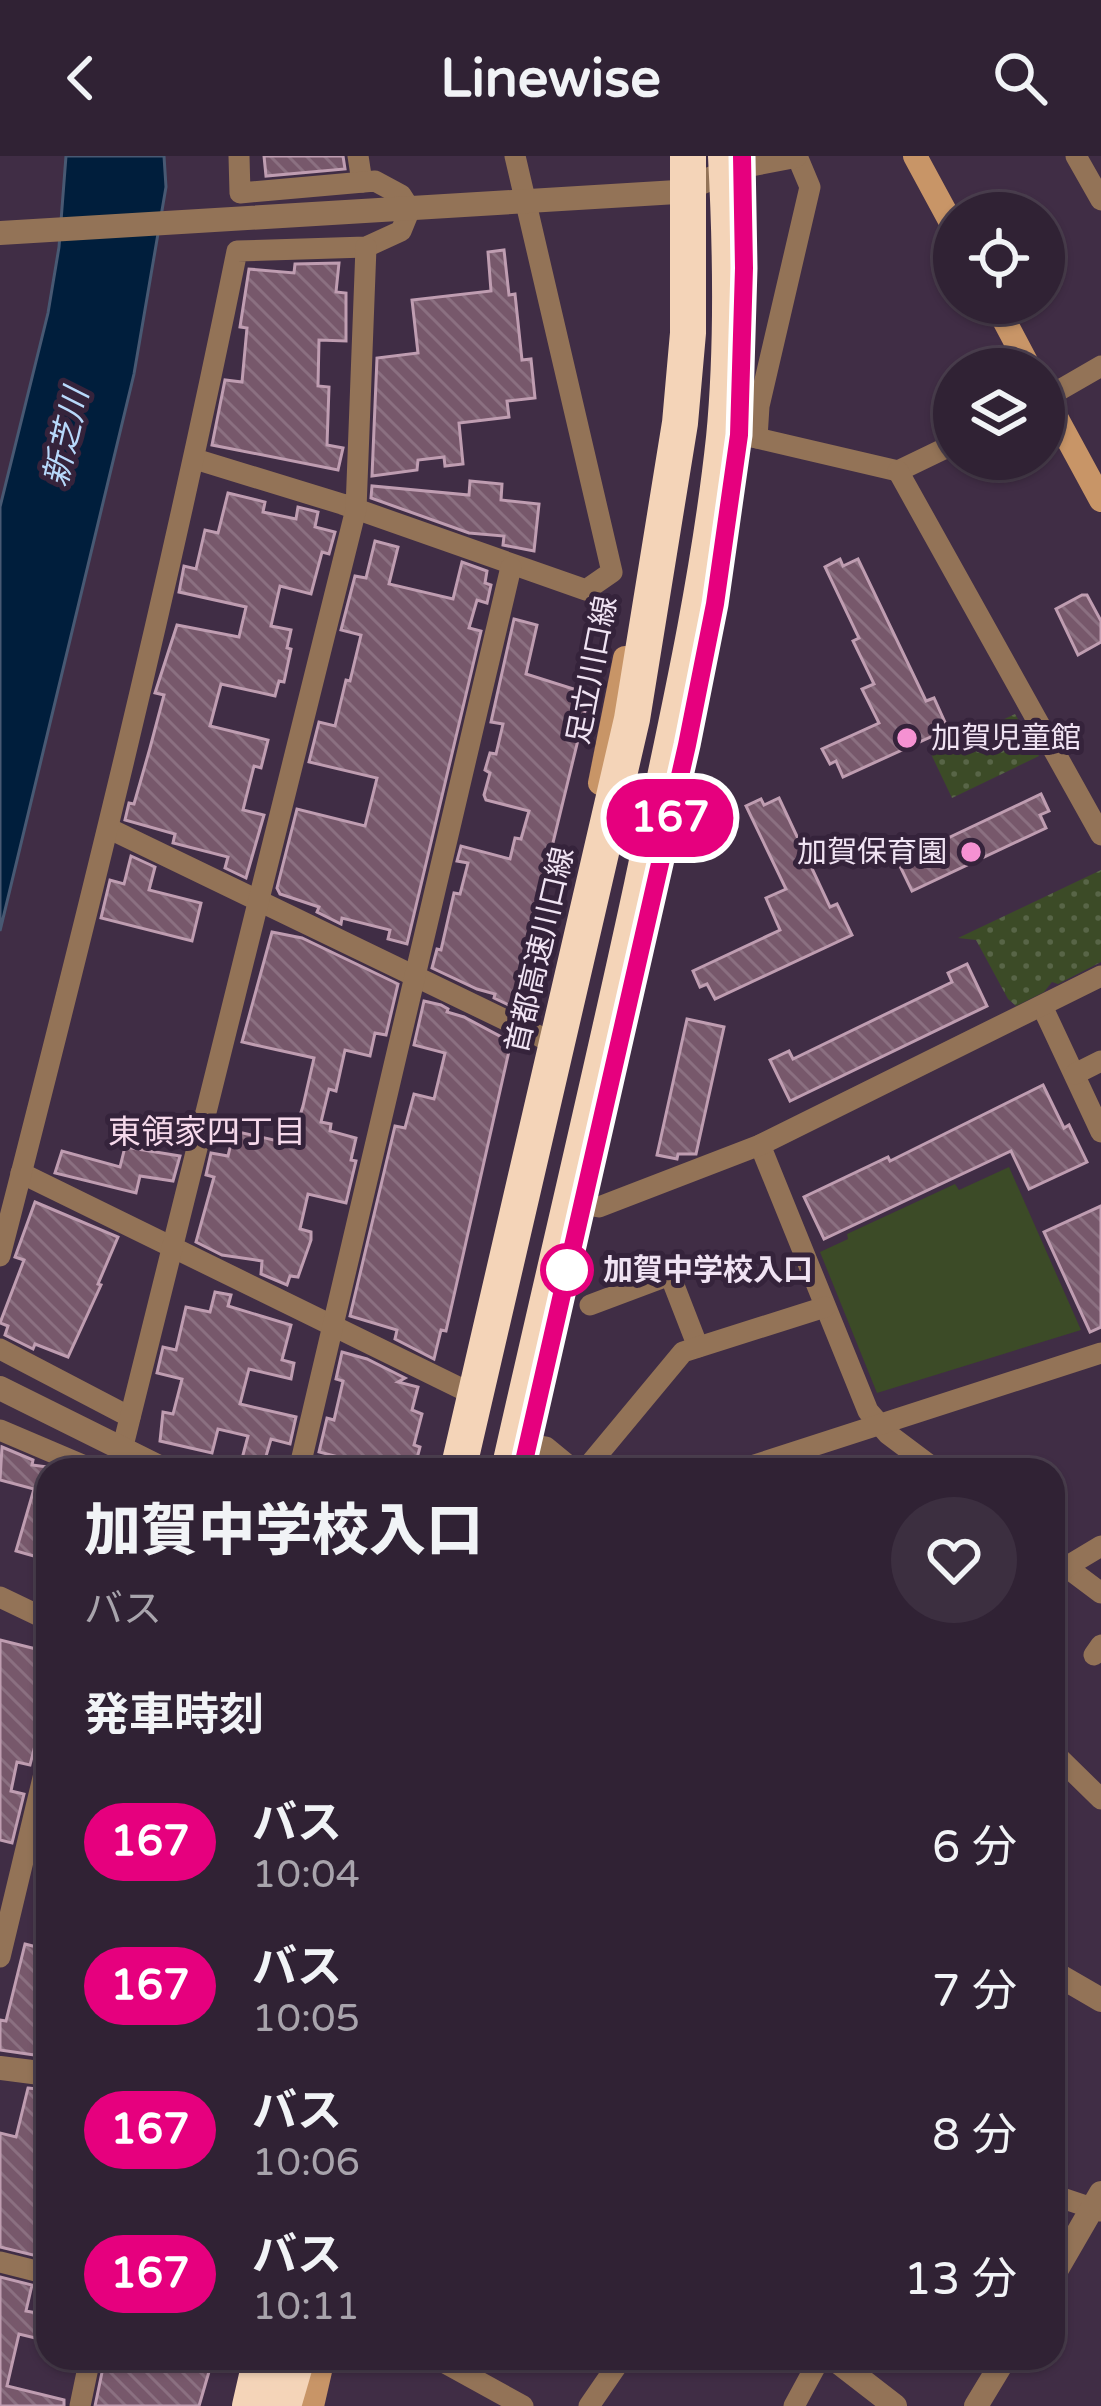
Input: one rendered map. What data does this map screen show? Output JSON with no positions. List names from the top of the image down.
{
  "streets": {
    "highway": ["首都高速川口線"],
    "main road": ["足立川口線"]
  },
  "districts": ["東領家四丁目"],
  "water": ["新芝川"],
  "places": ["加賀児童館", "加賀保育園", "加賀中学校入口"],
  "lines": ["bus line 167"],
  "page": {
    "header": "Linewise",
    "on_map": "167",
    "heading": [
      ["加賀中学校入口", "バス"],
      "発車時刻"
    ],
    "list": [
      {
        "mark": "167",
        "name": "バス",
        "note": "10:04",
        "value": "6 分"
      },
      {
        "mark": "167",
        "name": "バス",
        "note": "10:05",
        "value": "7 分"
      },
      {
        "mark": "167",
        "name": "バス",
        "note": "10:06",
        "value": "8 分"
      },
      {
        "mark": "167",
        "name": "バス",
        "note": "10:11",
        "value": "13 分"
      }
    ]
  }
}
